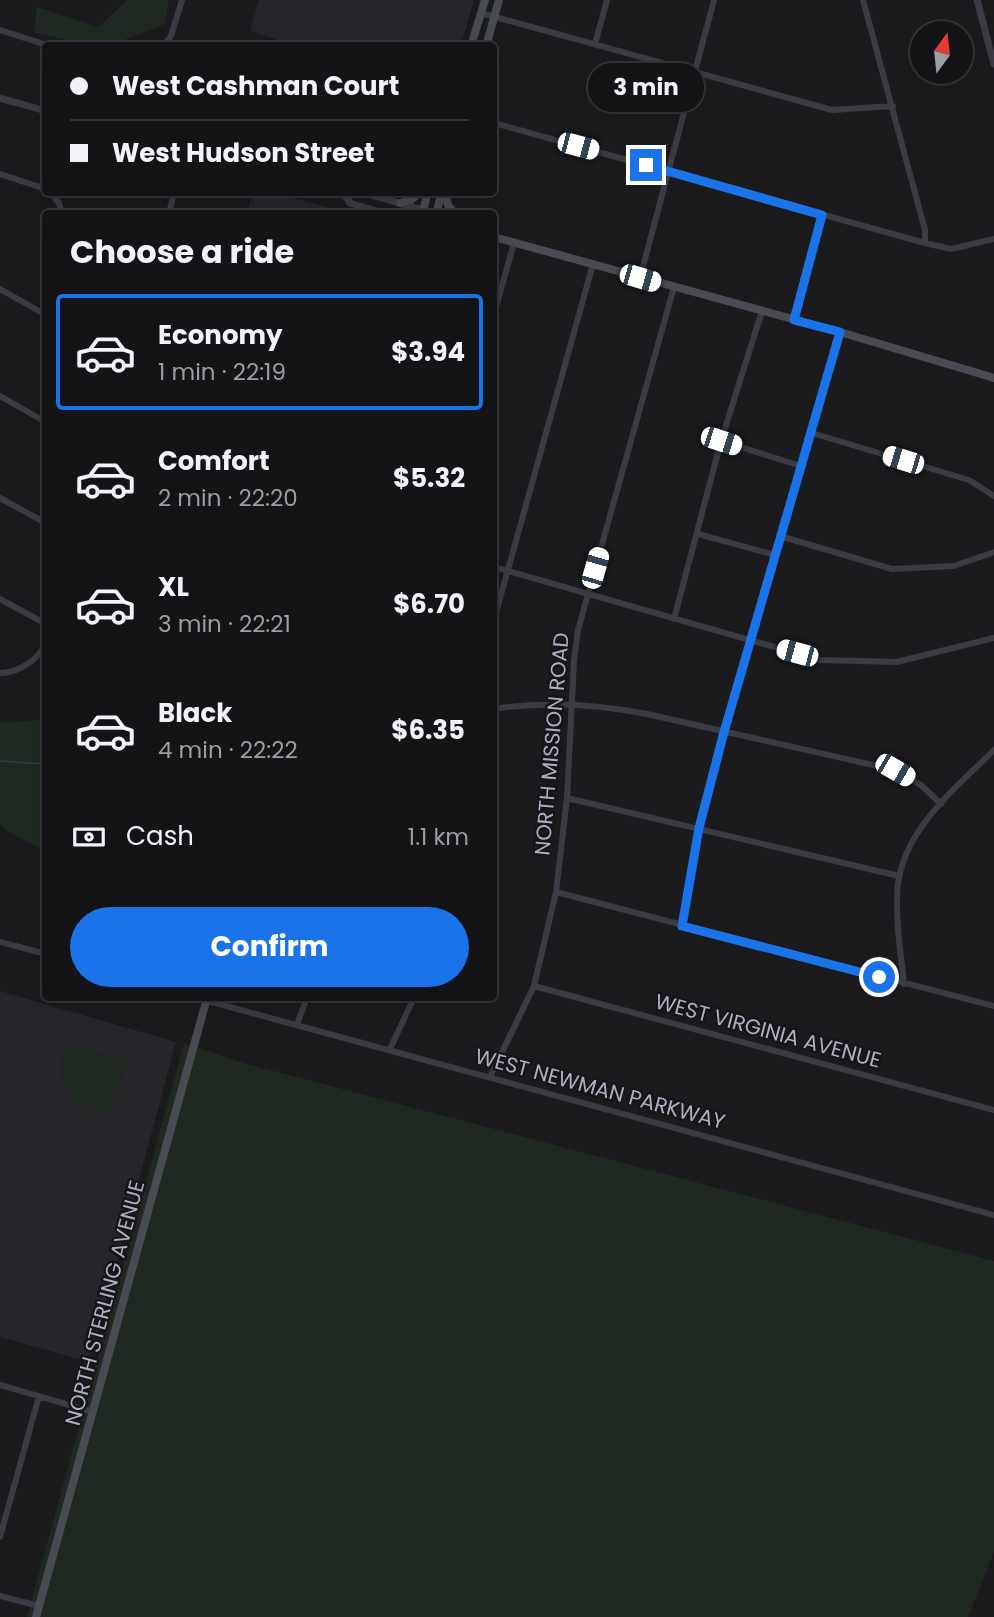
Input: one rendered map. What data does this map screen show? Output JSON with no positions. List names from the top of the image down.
{
  "streets": {
    "main road": ["NORTH STERLING AVENUE"],
    "street": ["NORTH MISSION ROAD", "WEST VIRGINIA AVENUE", "WEST NEWMAN PARKWAY"]
  },
  "crossings": [
    ["NORTH MISSION ROAD", "WEST VIRGINIA AVENUE"],
    ["NORTH MISSION ROAD", "WEST NEWMAN PARKWAY"]
  ],
  "north": "top",
  "page": {
    "banner": ["West Cashman Court", "West Hudson Street"],
    "bubble": "3 min",
    "heading": "Choose a ride",
    "list": [
      {
        "name": "Economy",
        "note": "1 min · 22:19",
        "value": "$3.94"
      },
      {
        "name": "Comfort",
        "note": "2 min · 22:20",
        "value": "$5.32"
      },
      {
        "name": "XL",
        "note": "3 min · 22:21",
        "value": "$6.70"
      },
      {
        "name": "Black",
        "note": "4 min · 22:22",
        "value": "$6.35"
      }
    ],
    "pay": ["Cash", "1.1 km"],
    "buttons": "Confirm"
  }
}
